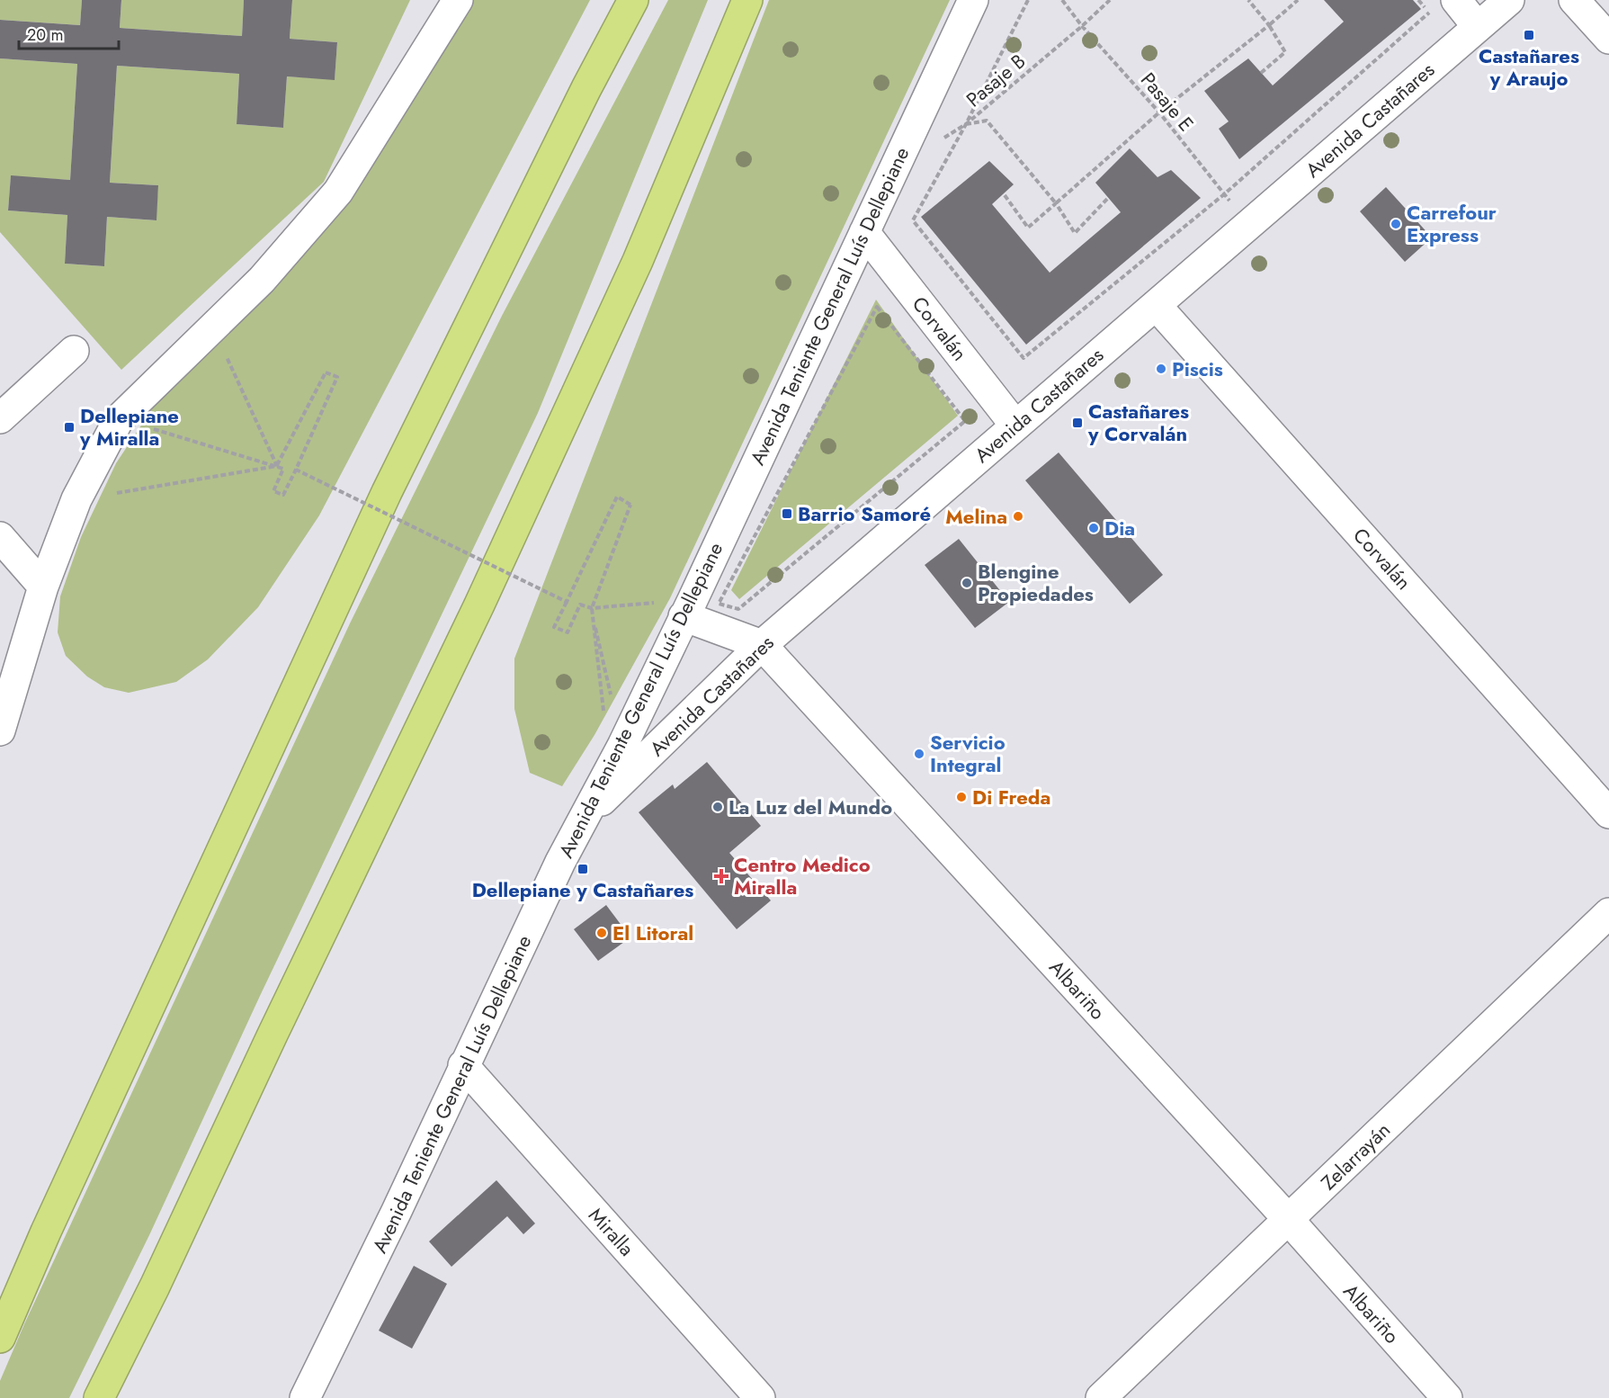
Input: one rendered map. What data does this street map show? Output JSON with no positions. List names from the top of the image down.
{
  "streets": {
    "street": [
      "Avenida Castañares",
      "Avenida Teniente General Luís Dellepiane",
      "Corvalán",
      "Albariño",
      "Zelarrayán",
      "Miralla"
    ],
    "path": ["Pasaje B", "Pasaje E"]
  },
  "crossings": [
    ["Pasaje B", "Pasaje E"],
    ["Pasaje E", "Avenida Castañares"],
    ["Avenida Castañares", "Avenida Teniente General Luís Dellepiane"],
    ["Avenida Castañares", "Corvalán"],
    ["Avenida Castañares", "Albariño"],
    ["Avenida Teniente General Luís Dellepiane", "Corvalán"],
    ["Avenida Teniente General Luís Dellepiane", "Albariño"],
    ["Avenida Teniente General Luís Dellepiane", "Miralla"],
    ["Albariño", "Zelarrayán"]
  ],
  "places": {
    "transit": [
      "Castañares y Araujo",
      "Castañares y Corvalán",
      "Dellepiane y Miralla",
      "Barrio Samoré",
      "Dellepiane y Castañares"
    ],
    "other": [
      "Carrefour Express",
      "Piscis",
      "Melina",
      "Dia",
      "Blengine Propiedades",
      "Servicio Integral",
      "Di Freda",
      "La Luz del Mundo",
      "El Litoral"
    ],
    "health": ["Centro Medico Miralla"]
  },
  "scale_bar": "20 m"
}
